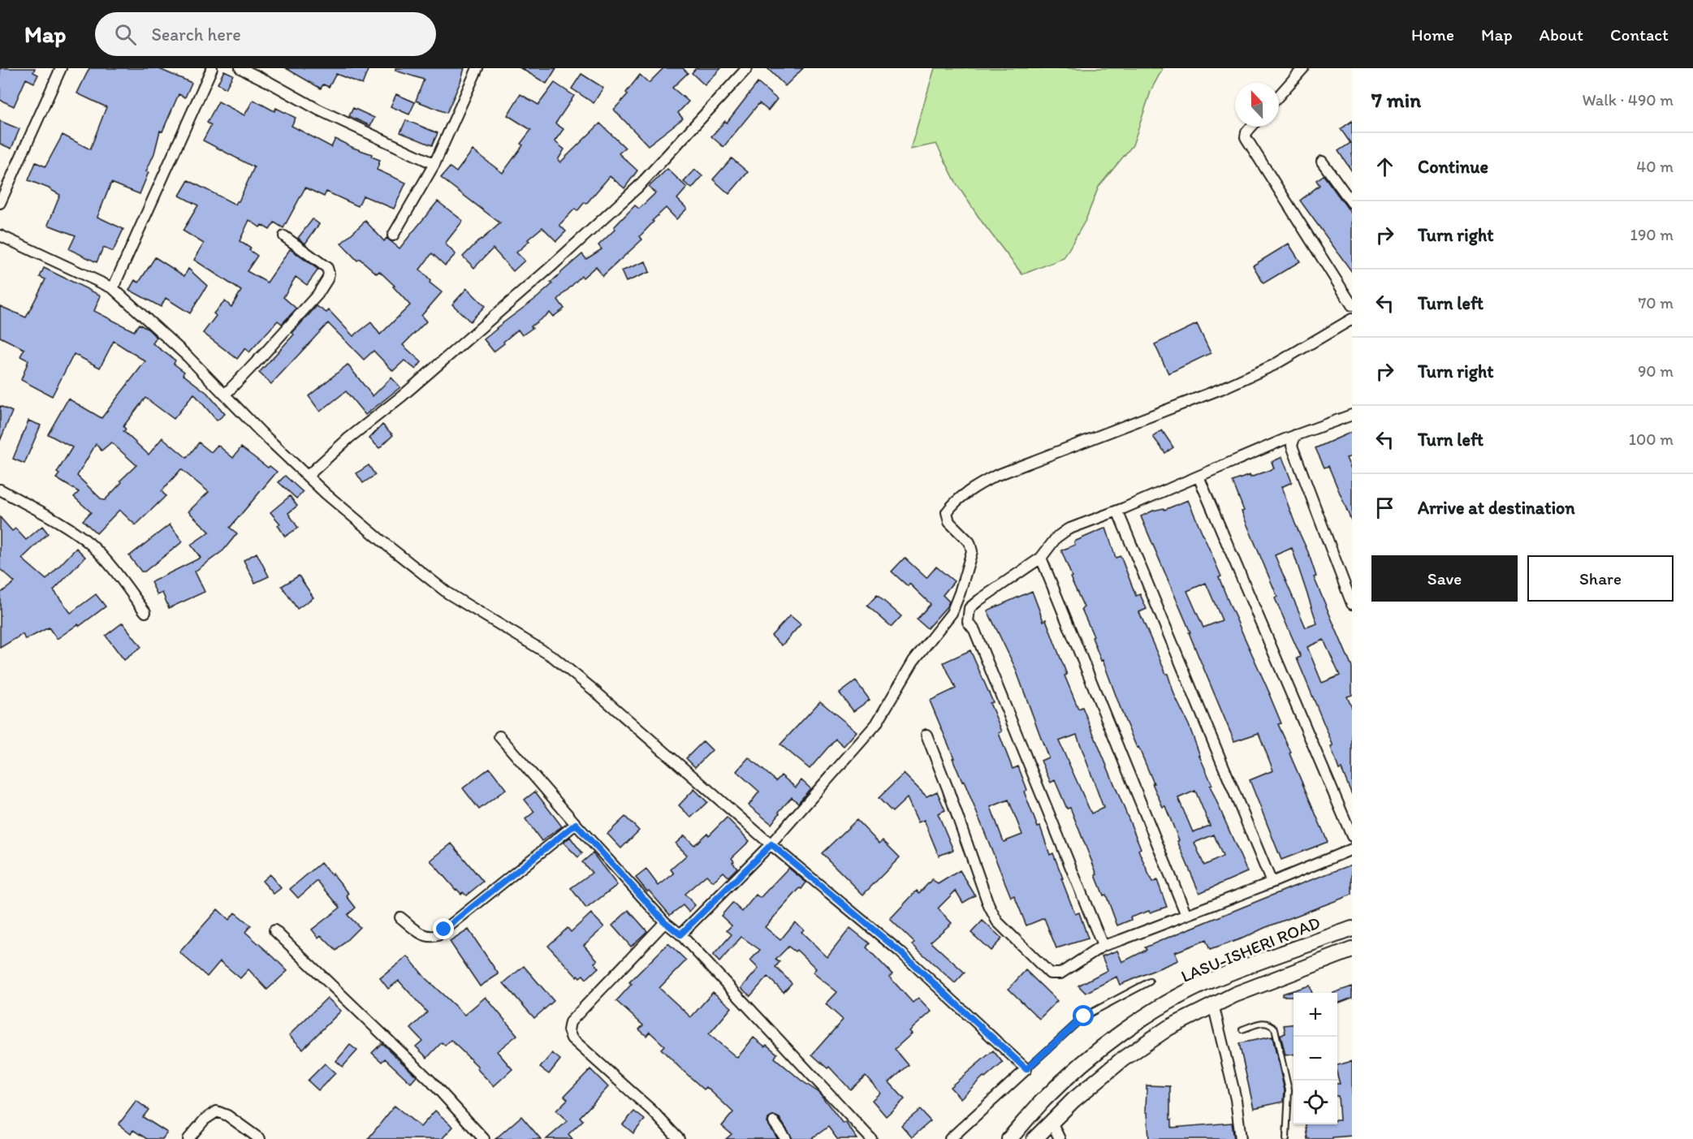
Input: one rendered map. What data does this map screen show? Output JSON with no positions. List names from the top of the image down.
{
  "streets": {
    "main road": ["LASU-ISHERI ROAD"]
  },
  "north": "top",
  "page": {
    "header": "Map",
    "search": "Search here",
    "nav": [
      "Home",
      "Map",
      "About",
      "Contact"
    ],
    "heading": ["7 min", "Walk · 490 m"],
    "list": [
      ["Continue", "40 m"],
      ["Turn right", "190 m"],
      ["Turn left", "70 m"],
      ["Turn right", "90 m"],
      ["Turn left", "100 m"],
      "Arrive at destination"
    ],
    "buttons": ["Save", "Share"],
    "map_buttons": ["+", "−"]
  }
}
